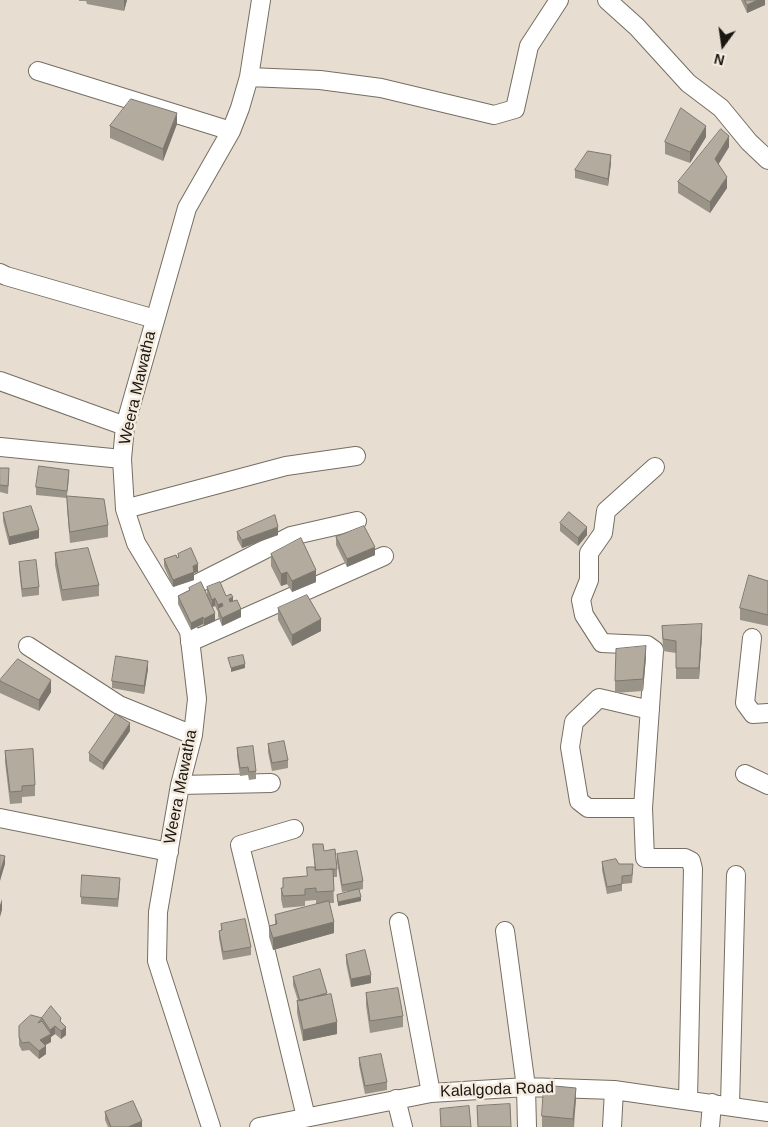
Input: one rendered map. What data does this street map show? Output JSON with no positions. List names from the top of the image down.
{
  "streets": {
    "street": ["Weera Mawatha", "Kalalgoda Road"]
  },
  "north": "bottom"
}
